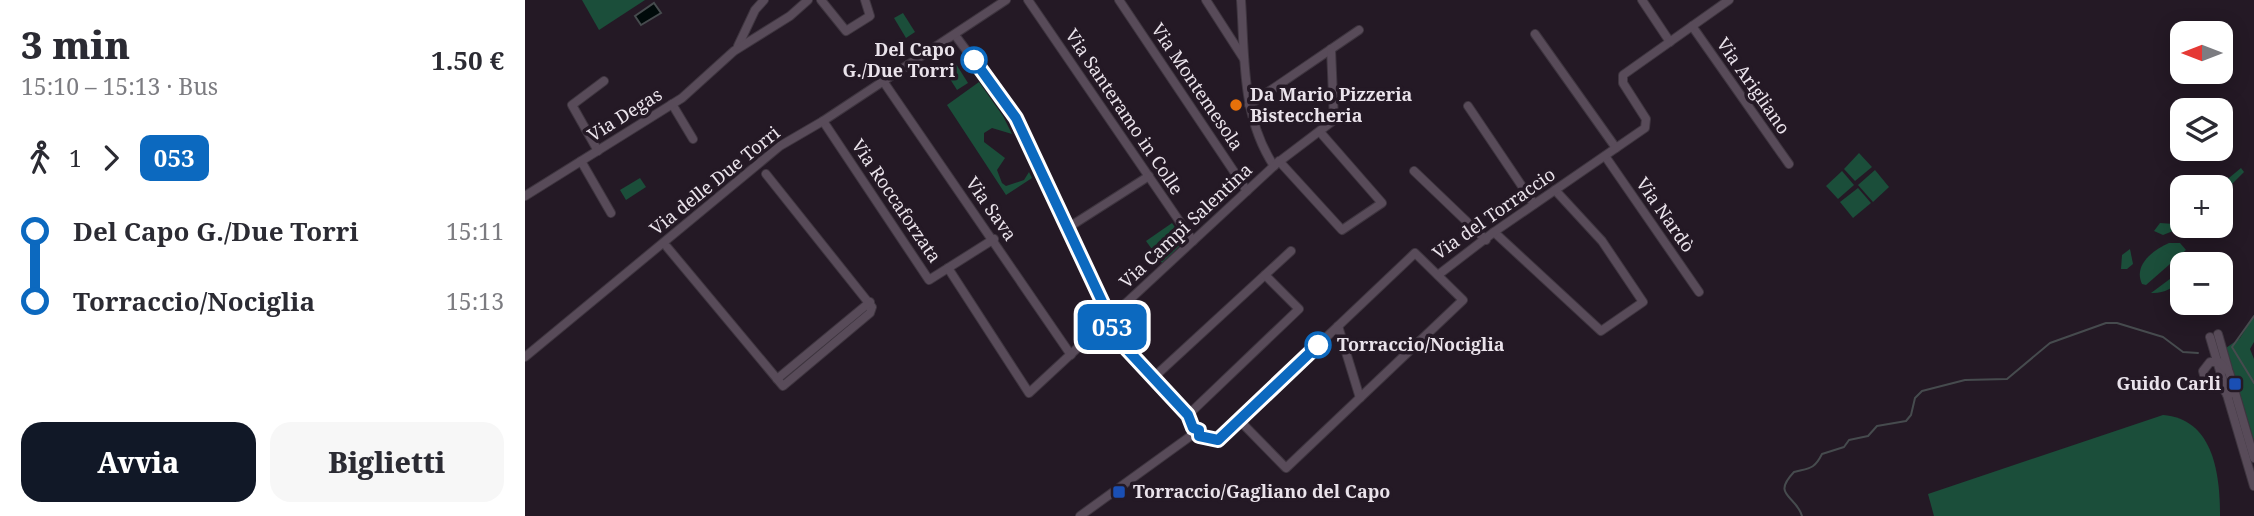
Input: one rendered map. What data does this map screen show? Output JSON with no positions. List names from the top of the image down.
{
  "streets": {
    "street": [
      "Via Arigliano",
      "Via Montemesola",
      "Via Santeramo in Colle",
      "Via Degas",
      "Via delle Due Torri",
      "Via Roccaforzata",
      "Via Sava",
      "Via del Torraccio",
      "Via Nardò",
      "Via Campi Salentina"
    ]
  },
  "crossings": [
    ["Via Arigliano", "Via del Torraccio"],
    ["Via Montemesola", "Via Campi Salentina"],
    ["Via Santeramo in Colle", "Via Campi Salentina"],
    ["Via delle Due Torri", "Via Roccaforzata"],
    ["Via delle Due Torri", "Via Sava"],
    ["Via Roccaforzata", "Via Campi Salentina"],
    ["Via Sava", "Via Campi Salentina"],
    ["Via del Torraccio", "Via Nardò"]
  ],
  "places": {
    "other": ["Del Capo G./Due Torri", "Da Mario Pizzeria Bisteccheria", "Torraccio/Nociglia"],
    "transit": ["Guido Carli", "Torraccio/Gagliano del Capo"]
  },
  "lines": ["bus line 053"],
  "north": "left",
  "page": {
    "heading": ["3 min", "15:10 – 15:13 · Bus", "1.50 €"],
    "on_map": "053",
    "map_buttons": ["+", "−"],
    "legs": ["1", "053"],
    "list": [
      {
        "name": "Del Capo G./Due Torri",
        "value": "15:11"
      },
      {
        "name": "Torraccio/Nociglia",
        "value": "15:13"
      }
    ],
    "buttons": ["Avvia", "Biglietti"]
  }
}
